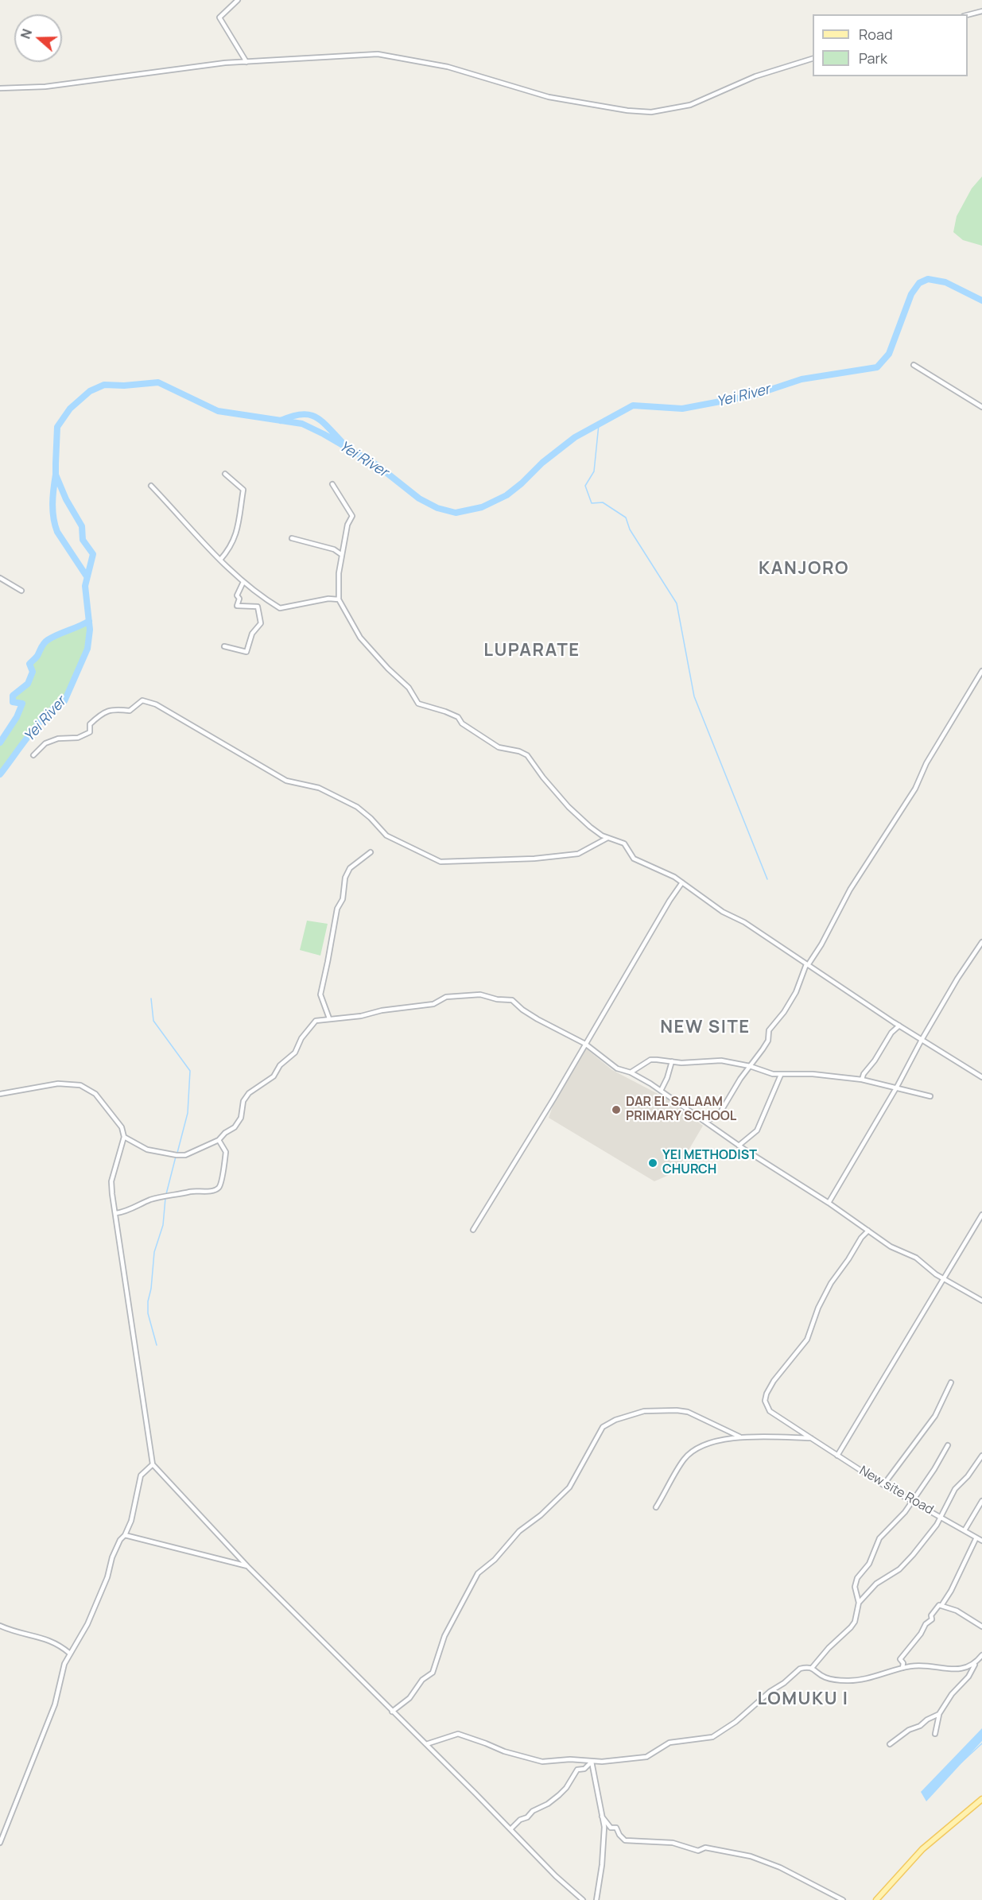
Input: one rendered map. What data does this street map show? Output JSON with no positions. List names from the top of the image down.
{
  "streets": {
    "street": ["New site Road"]
  },
  "districts": [
    "KANJORO",
    "LUPARATE",
    "NEW SITE",
    "LOMUKU I"
  ],
  "water": ["Yei River"],
  "places": ["DAR EL SALAAM PRIMARY SCHOOL", "YEI METHODIST CHURCH"],
  "legend": ["Road", "Park"],
  "north": "left"
}
